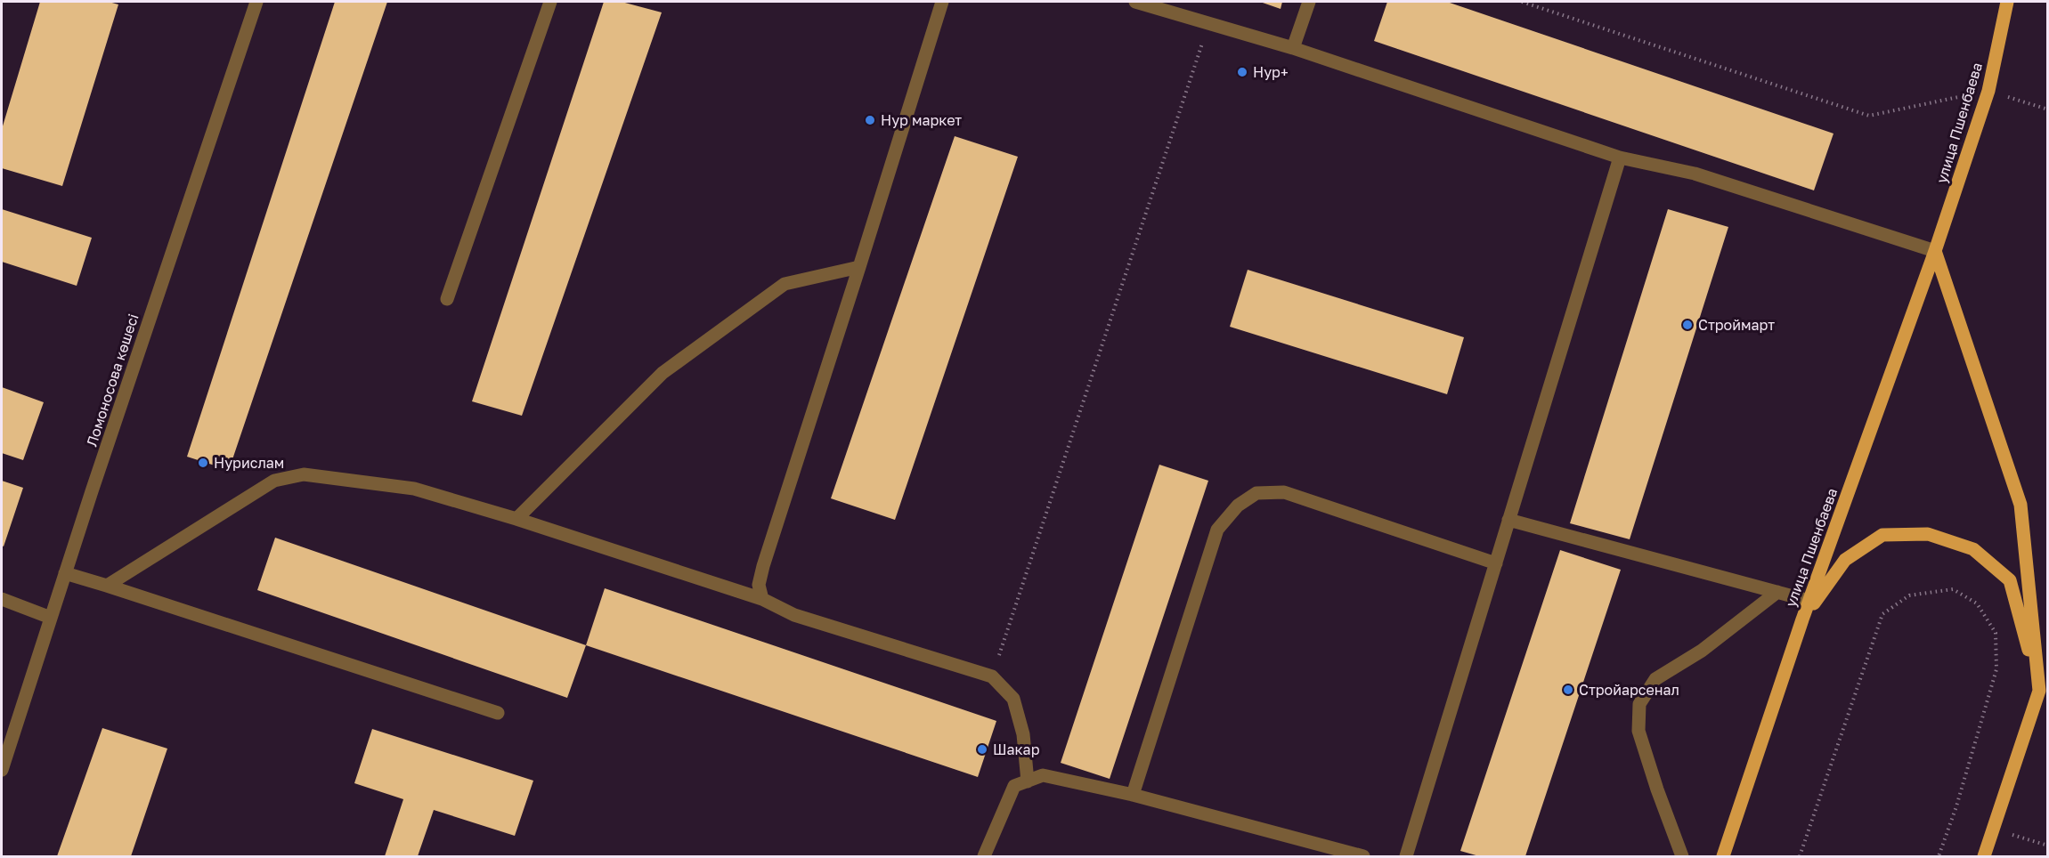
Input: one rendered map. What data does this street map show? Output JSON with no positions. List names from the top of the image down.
{
  "streets": {
    "main road": ["улица Пшенбаева"],
    "street": ["Ломоносова көшесі"]
  },
  "places": [
    "Нур+",
    "Нур маркет",
    "Строймарт",
    "Нурислам",
    "Стройарсенал",
    "Шакар"
  ]
}
